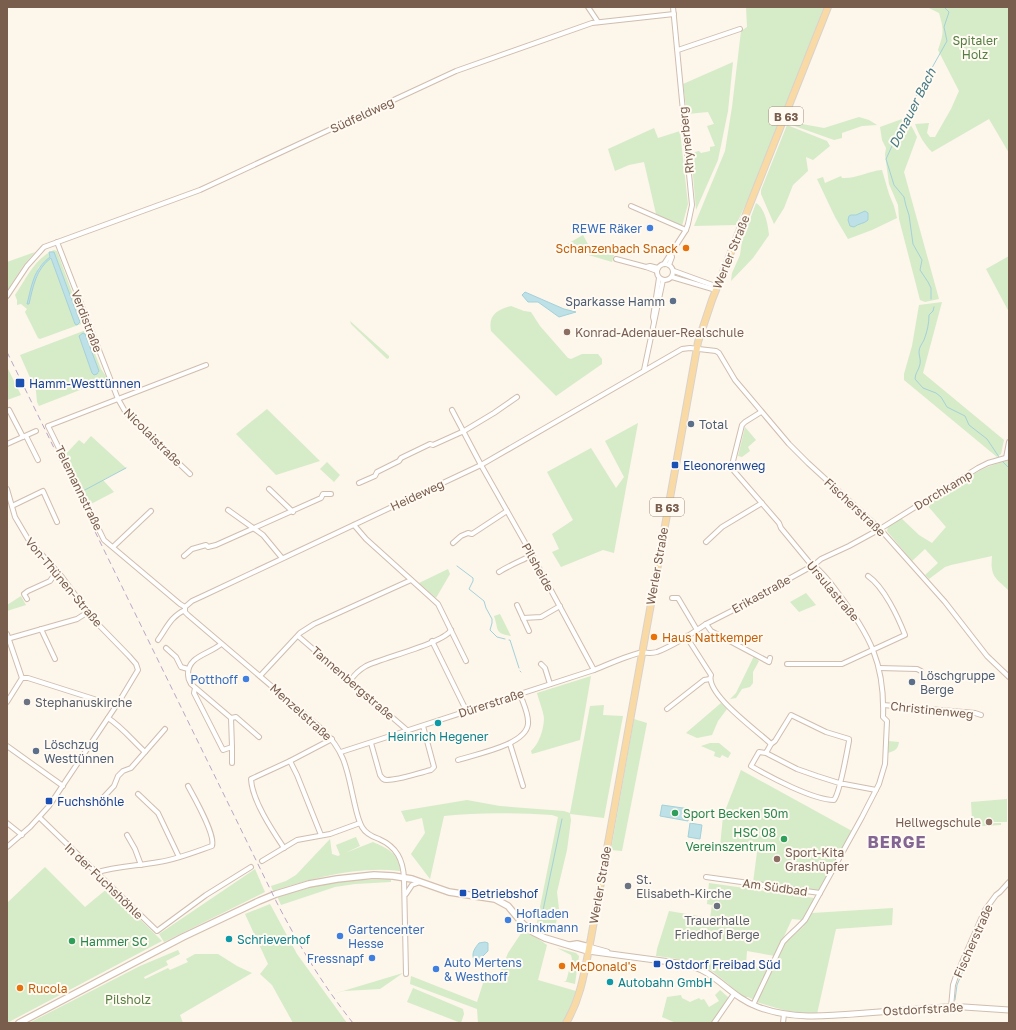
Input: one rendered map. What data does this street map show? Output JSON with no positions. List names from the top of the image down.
{
  "streets": {
    "main road": ["B 63", "Werler Straße"],
    "street": [
      "Südfeldweg",
      "Rhynerberg",
      "Verdistraße",
      "Nicolaistraße",
      "Telemannstraße",
      "Dorchkamp",
      "Heideweg",
      "Fischerstraße",
      "Pilsheide",
      "Von-Thünen-Straße",
      "Ursulastraße",
      "Erikastraße",
      "Tannenbergstraße",
      "Dürerstraße",
      "Christinenweg",
      "Menzelstraße",
      "In der Fuchshöhle",
      "Am Südbad",
      "Ostdorfstraße"
    ]
  },
  "crossings": [
    ["Südfeldweg", "Rhynerberg"],
    ["Südfeldweg", "Verdistraße"],
    ["Werler Straße", "Heideweg"],
    ["Werler Straße", "Fischerstraße"],
    ["Werler Straße", "Erikastraße"],
    ["Werler Straße", "Dürerstraße"],
    ["Werler Straße", "Ostdorfstraße"],
    ["Verdistraße", "Nicolaistraße"],
    ["Verdistraße", "Telemannstraße"],
    ["Nicolaistraße", "Telemannstraße"],
    ["Telemannstraße", "Heideweg"],
    ["Telemannstraße", "Menzelstraße"],
    ["Dorchkamp", "Fischerstraße"],
    ["Dorchkamp", "Erikastraße"],
    ["Heideweg", "Fischerstraße"],
    ["Heideweg", "Pilsheide"],
    ["Heideweg", "Menzelstraße"],
    ["Fischerstraße", "Ursulastraße"],
    ["Fischerstraße", "Erikastraße"],
    ["Fischerstraße", "Ostdorfstraße"],
    ["Pilsheide", "Dürerstraße"],
    ["Ursulastraße", "Erikastraße"],
    ["Ursulastraße", "Christinenweg"],
    ["Ursulastraße", "Am Südbad"],
    ["Ursulastraße", "Ostdorfstraße"],
    ["Erikastraße", "Dürerstraße"],
    ["Tannenbergstraße", "Dürerstraße"],
    ["Dürerstraße", "Menzelstraße"]
  ],
  "districts": ["BERGE"],
  "water": ["Donauer Bach"],
  "parks": ["Spitaler Holz", "Pilsholz"],
  "places": {
    "other": [
      "REWE Räker",
      "Schanzenbach Snack",
      "Sparkasse Hamm",
      "Konrad-Adenauer-Realschule",
      "Total",
      "Haus Nattkemper",
      "Potthoff",
      "Löschgruppe Berge",
      "Stephanuskirche",
      "Heinrich Hegener",
      "Löschzug Westtünnen",
      "Sport Becken 50m",
      "Hellwegschule",
      "HSC 08 Vereinszentrum",
      "Sport-Kita Grashüpfer",
      "St. Elisabeth-Kirche",
      "Trauerhalle Friedhof Berge",
      "Hofladen Brinkmann",
      "Gartencenter Hesse",
      "Schrieverhof",
      "Hammer SC",
      "Fressnapf",
      "McDonald's",
      "Auto Mertens & Westhoff",
      "Autobahn GmbH",
      "Rucola"
    ],
    "transit": [
      "Hamm-Westtünnen",
      "Eleonorenweg",
      "Fuchshöhle",
      "Betriebshof",
      "Ostdorf Freibad Süd"
    ]
  }
}
